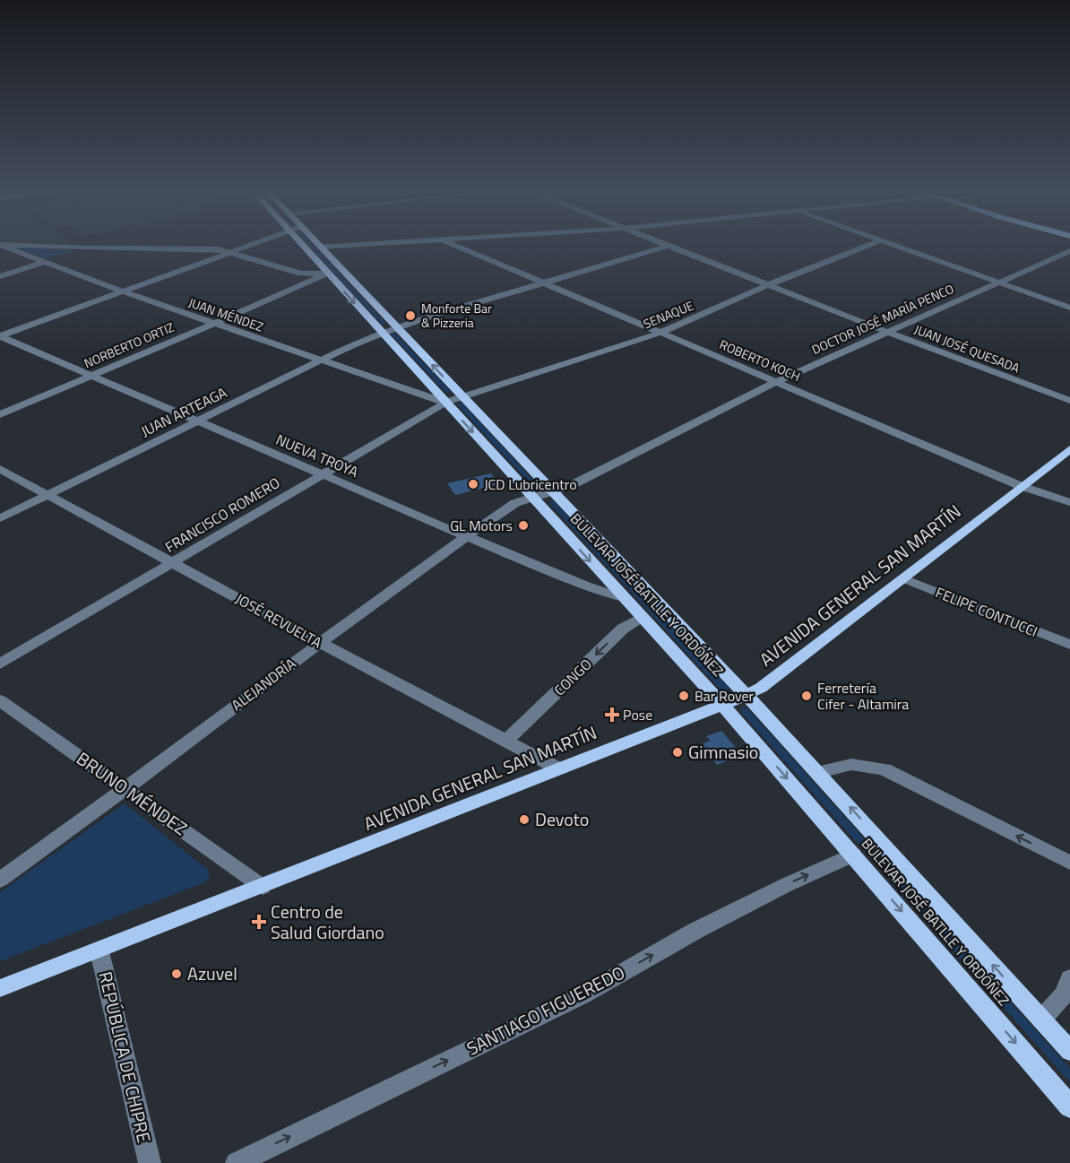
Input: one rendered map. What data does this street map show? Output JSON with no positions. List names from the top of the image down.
{
  "streets": {
    "main road": ["AVENIDA GENERAL SAN MARTÍN", "BULEVAR JOSÉ BATLLE Y ORDÓÑEZ"],
    "street": [
      "JUAN MÉNDEZ",
      "SENAQUE",
      "DOCTOR JOSÉ MARÍA PENCO",
      "NORBERTO ORTIZ",
      "JUAN JOSÉ QUESADA",
      "ROBERTO KOCH",
      "JUAN ARTEAGA",
      "NUEVA TROYA",
      "FRANCISCO ROMERO",
      "FELIPE CONTUCCI",
      "JOSÉ REVUELTA",
      "CONGO",
      "ALEJANDRÍA",
      "BRUNO MÉNDEZ",
      "SANTIAGO FIGUEREDO",
      "REPÚBLICA DE CHIPRE"
    ]
  },
  "crossings": [
    ["JUAN MÉNDEZ", "NORBERTO ORTIZ"],
    ["JUAN MÉNDEZ", "JUAN ARTEAGA"],
    ["JUAN MÉNDEZ", "FRANCISCO ROMERO"],
    ["JUAN MÉNDEZ", "BULEVAR JOSÉ BATLLE Y ORDÓÑEZ"],
    ["SENAQUE", "JUAN JOSÉ QUESADA"],
    ["SENAQUE", "ROBERTO KOCH"],
    ["SENAQUE", "FRANCISCO ROMERO"],
    ["SENAQUE", "BULEVAR JOSÉ BATLLE Y ORDÓÑEZ"],
    ["DOCTOR JOSÉ MARÍA PENCO", "JUAN JOSÉ QUESADA"],
    ["DOCTOR JOSÉ MARÍA PENCO", "ROBERTO KOCH"],
    ["DOCTOR JOSÉ MARÍA PENCO", "BULEVAR JOSÉ BATLLE Y ORDÓÑEZ"],
    ["DOCTOR JOSÉ MARÍA PENCO", "ALEJANDRÍA"],
    ["NORBERTO ORTIZ", "NUEVA TROYA"],
    ["NORBERTO ORTIZ", "BULEVAR JOSÉ BATLLE Y ORDÓÑEZ"],
    ["JUAN JOSÉ QUESADA", "JUAN ARTEAGA"],
    ["ROBERTO KOCH", "JUAN ARTEAGA"],
    ["ROBERTO KOCH", "AVENIDA GENERAL SAN MARTÍN"],
    ["JUAN ARTEAGA", "NUEVA TROYA"],
    ["JUAN ARTEAGA", "BULEVAR JOSÉ BATLLE Y ORDÓÑEZ"],
    ["JUAN ARTEAGA", "JOSÉ REVUELTA"],
    ["NUEVA TROYA", "FRANCISCO ROMERO"],
    ["NUEVA TROYA", "BULEVAR JOSÉ BATLLE Y ORDÓÑEZ"],
    ["NUEVA TROYA", "ALEJANDRÍA"],
    ["FRANCISCO ROMERO", "BULEVAR JOSÉ BATLLE Y ORDÓÑEZ"],
    ["FRANCISCO ROMERO", "JOSÉ REVUELTA"],
    ["AVENIDA GENERAL SAN MARTÍN", "BULEVAR JOSÉ BATLLE Y ORDÓÑEZ"],
    ["AVENIDA GENERAL SAN MARTÍN", "FELIPE CONTUCCI"],
    ["AVENIDA GENERAL SAN MARTÍN", "JOSÉ REVUELTA"],
    ["AVENIDA GENERAL SAN MARTÍN", "BRUNO MÉNDEZ"],
    ["AVENIDA GENERAL SAN MARTÍN", "REPÚBLICA DE CHIPRE"],
    ["BULEVAR JOSÉ BATLLE Y ORDÓÑEZ", "CONGO"],
    ["BULEVAR JOSÉ BATLLE Y ORDÓÑEZ", "ALEJANDRÍA"],
    ["BULEVAR JOSÉ BATLLE Y ORDÓÑEZ", "SANTIAGO FIGUEREDO"],
    ["JOSÉ REVUELTA", "CONGO"],
    ["JOSÉ REVUELTA", "ALEJANDRÍA"],
    ["ALEJANDRÍA", "BRUNO MÉNDEZ"]
  ],
  "one_way": ["CONGO", "SANTIAGO FIGUEREDO"],
  "places": {
    "other": [
      "Monforte Bar & Pizzeria",
      "JCD Lubricentro",
      "GL Motors",
      "Bar Rover",
      "Ferretería Cifer - Altamira",
      "Gimnasio",
      "Devoto",
      "Azuvel"
    ],
    "health": ["Pose", "Centro de Salud Giordano"]
  }
}
